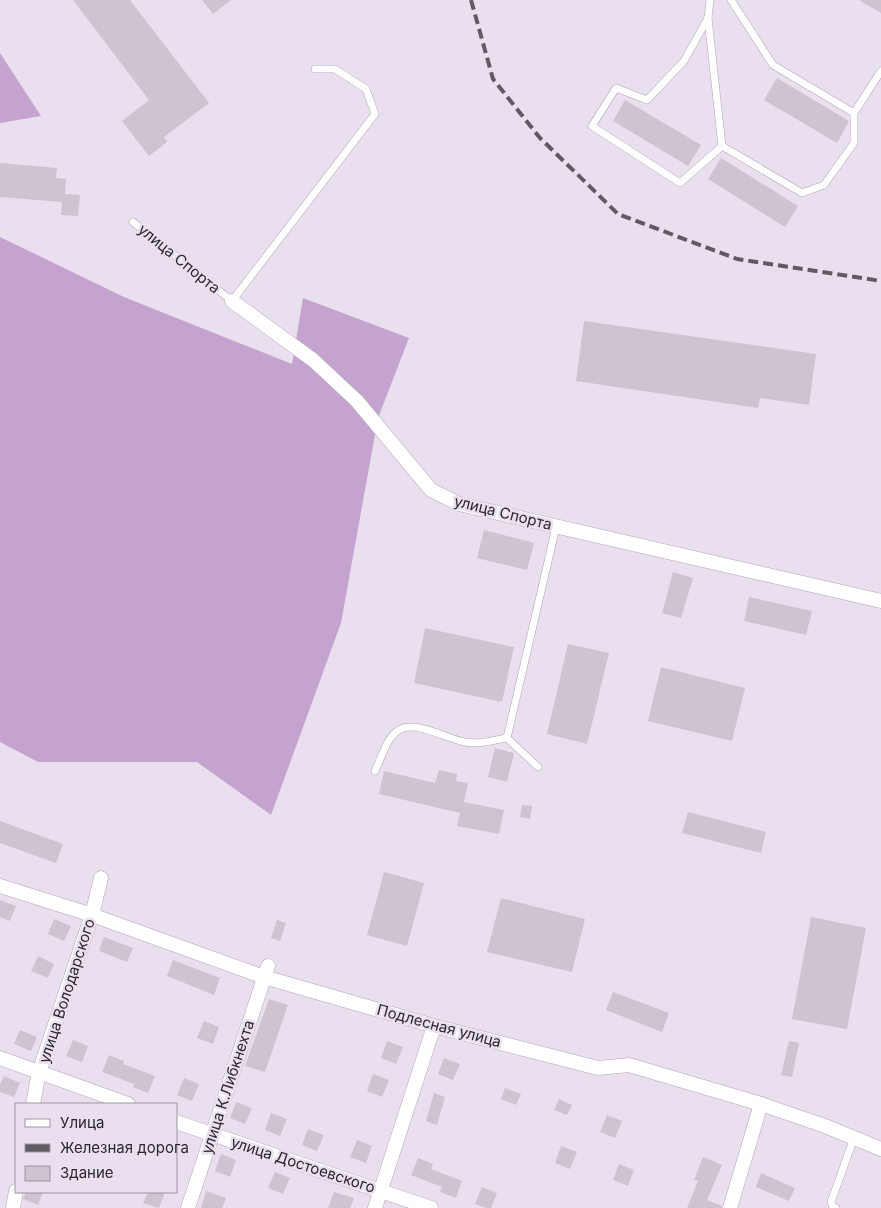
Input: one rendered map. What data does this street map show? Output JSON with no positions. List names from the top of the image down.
{
  "streets": {
    "street": [
      "улица Спорта",
      "улица Володарского",
      "Подлесная улица",
      "улица К.Либкнехта",
      "улица Достоевского"
    ]
  },
  "crossings": [
    ["улица Володарского", "Подлесная улица"],
    ["Подлесная улица", "улица К.Либкнехта"],
    ["улица К.Либкнехта", "улица Достоевского"]
  ],
  "legend": ["Улица", "Железная дорога", "Здание"]
}
